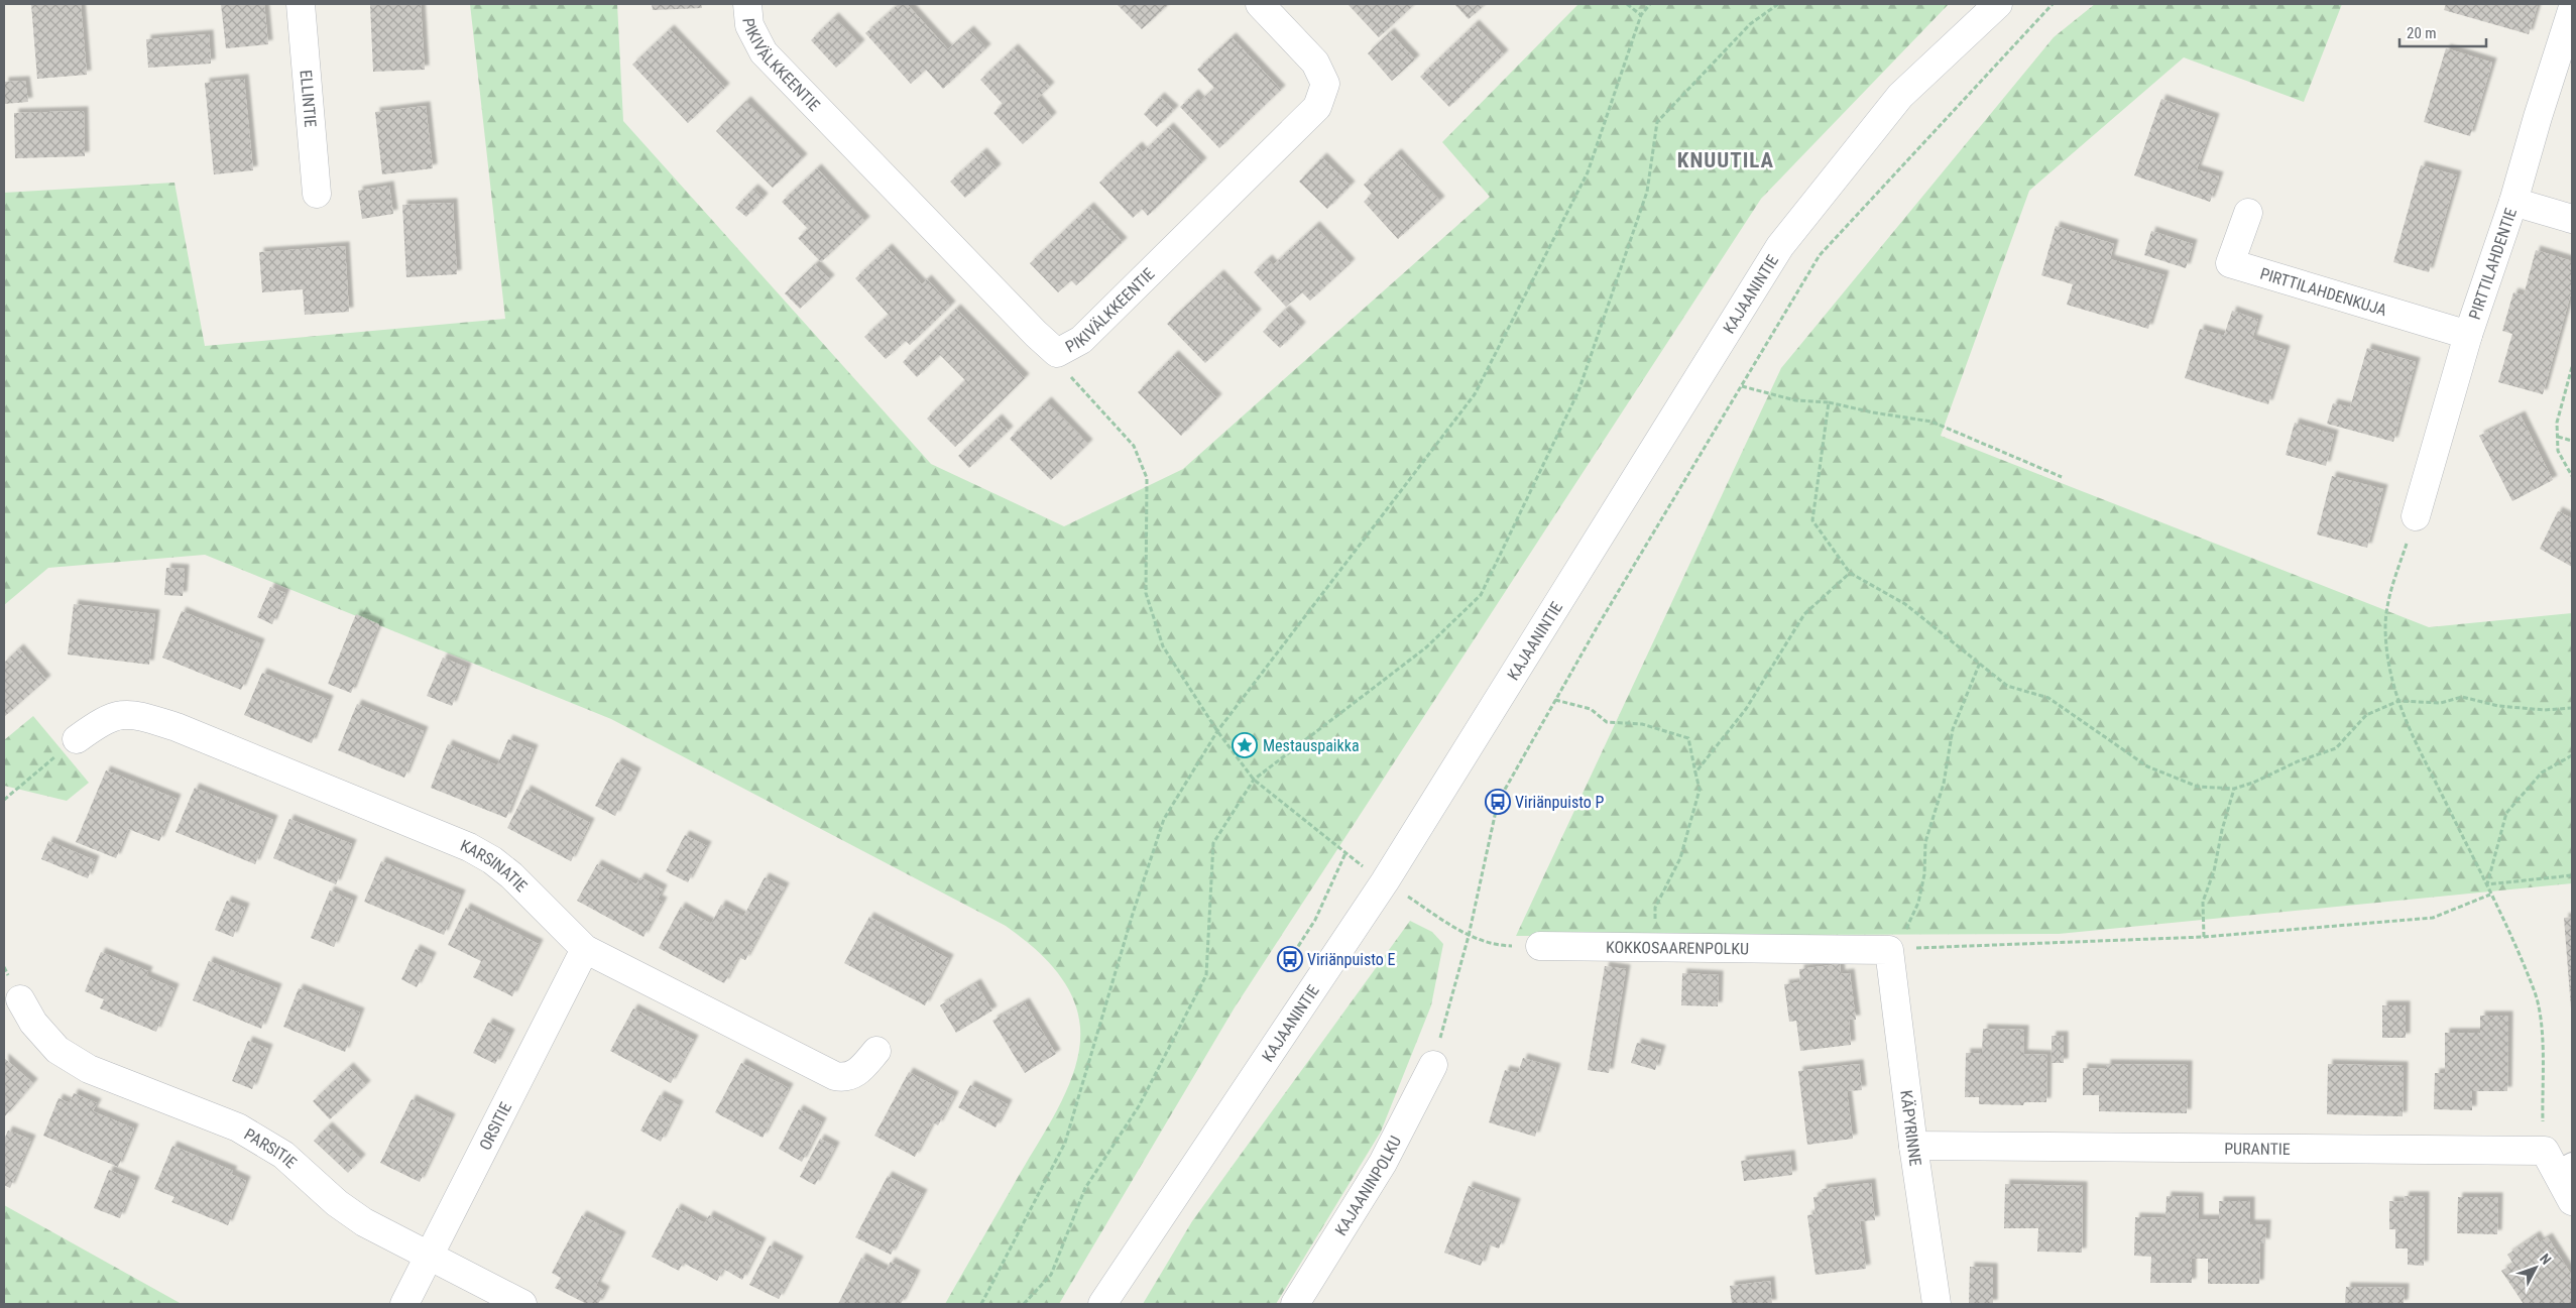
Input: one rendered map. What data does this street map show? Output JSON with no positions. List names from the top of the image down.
{
  "streets": {
    "street": [
      "PIKIVÄLKKEENTIE",
      "ELLINTIE",
      "PIRTTILAHDENTIE",
      "PIRTTILAHDENKUJA",
      "KAJAANINTIE",
      "KARSINATIE",
      "KOKKOSAARENPOLKU",
      "ORSITIE",
      "KÄPYRINNE",
      "PARSITIE",
      "PURANTIE",
      "KAJAANINPOLKU"
    ]
  },
  "crossings": [
    ["PIRTTILAHDENTIE", "PIRTTILAHDENKUJA"],
    ["KARSINATIE", "ORSITIE"],
    ["KOKKOSAARENPOLKU", "KÄPYRINNE"],
    ["ORSITIE", "PARSITIE"],
    ["KÄPYRINNE", "PURANTIE"]
  ],
  "districts": ["KNUUTILA"],
  "places": {
    "place": ["Mestauspaikka"],
    "bus stop": ["Viriänpuisto P", "Viriänpuisto E"]
  },
  "scale_bar": "20 m",
  "north": "top right"
}
